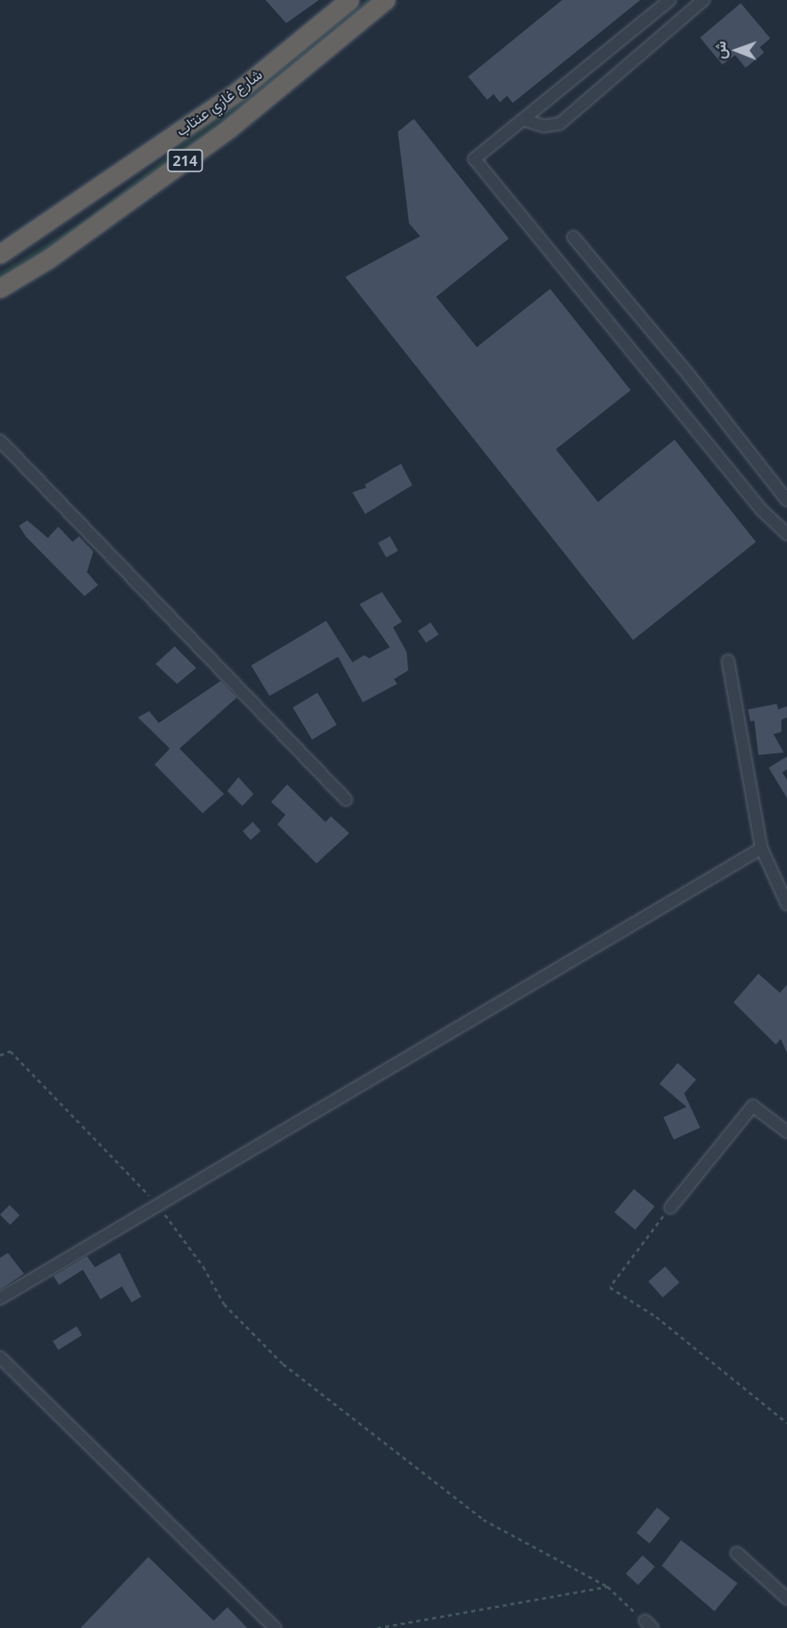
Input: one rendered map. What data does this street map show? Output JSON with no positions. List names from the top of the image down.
{
  "streets": {
    "highway": ["شارع غازي عنتاب", "214"]
  },
  "north": "left"
}
